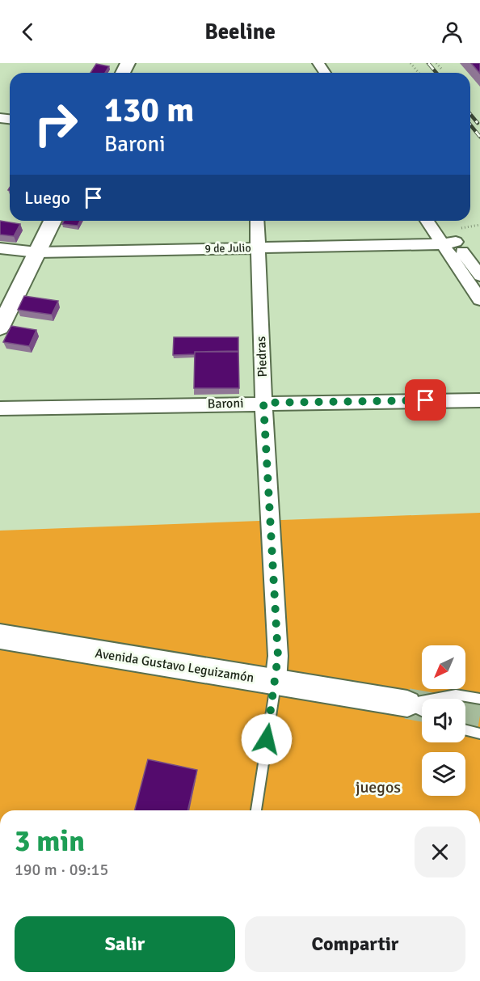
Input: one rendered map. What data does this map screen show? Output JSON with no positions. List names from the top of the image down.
{
  "streets": {
    "street": [
      "9 de Julio",
      "Piedras",
      "Baroni",
      "Avenida Gustavo Leguizamón"
    ]
  },
  "crossings": [
    ["9 de Julio", "Piedras"],
    ["Piedras", "Baroni"],
    ["Piedras", "Avenida Gustavo Leguizamón"]
  ],
  "parks": ["juegos"],
  "north": "bottom left",
  "page": {
    "header": "Beeline",
    "turn": ["130 m", "Baroni"],
    "then": "Luego",
    "heading": ["3 min", "190 m · 09:15"],
    "buttons": ["Salir", "Compartir"]
  }
}
